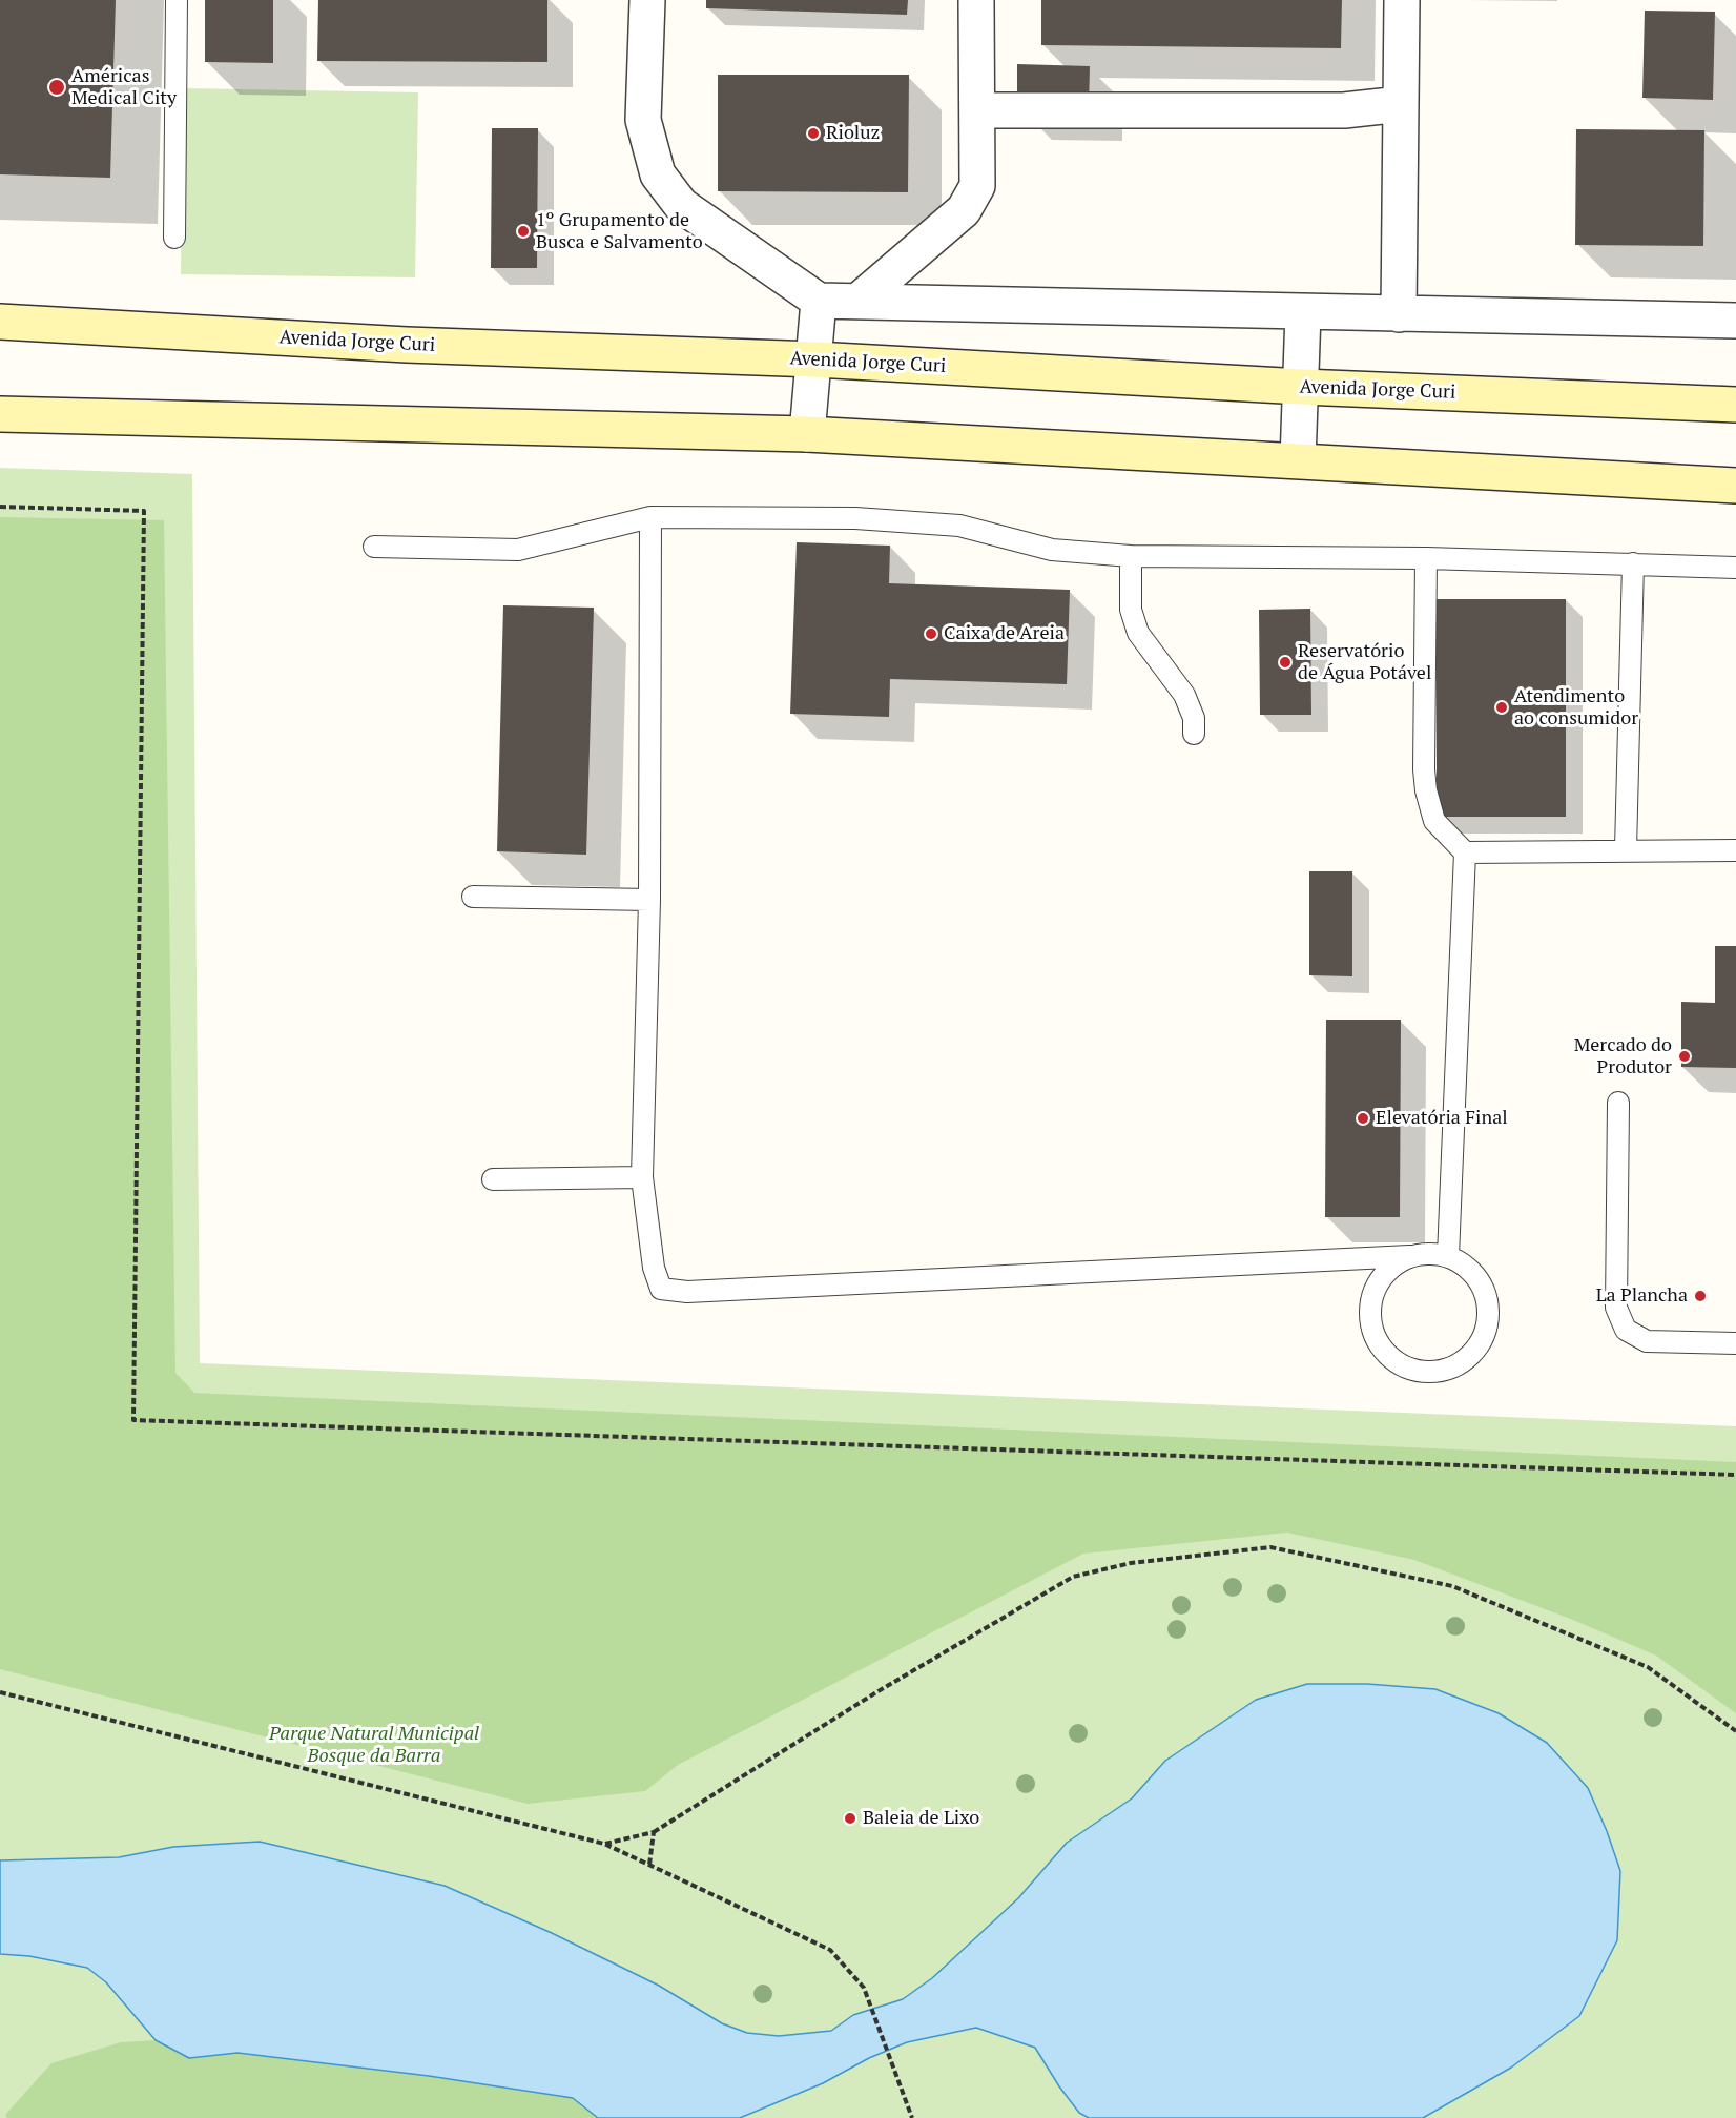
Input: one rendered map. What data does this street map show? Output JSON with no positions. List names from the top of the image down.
{
  "streets": {
    "street": ["Avenida Jorge Curi"]
  },
  "parks": ["Parque Natural Municipal Bosque da Barra"],
  "places": [
    "Américas Medical City",
    "Rioluz",
    "1º Grupamento de Busca e Salvamento",
    "Caixa de Areia",
    "Reservatório de Água Potável",
    "Atendimento ao consumidor",
    "Mercado do Produtor",
    "Elevatória Final",
    "La Plancha",
    "Baleia de Lixo"
  ]
}
